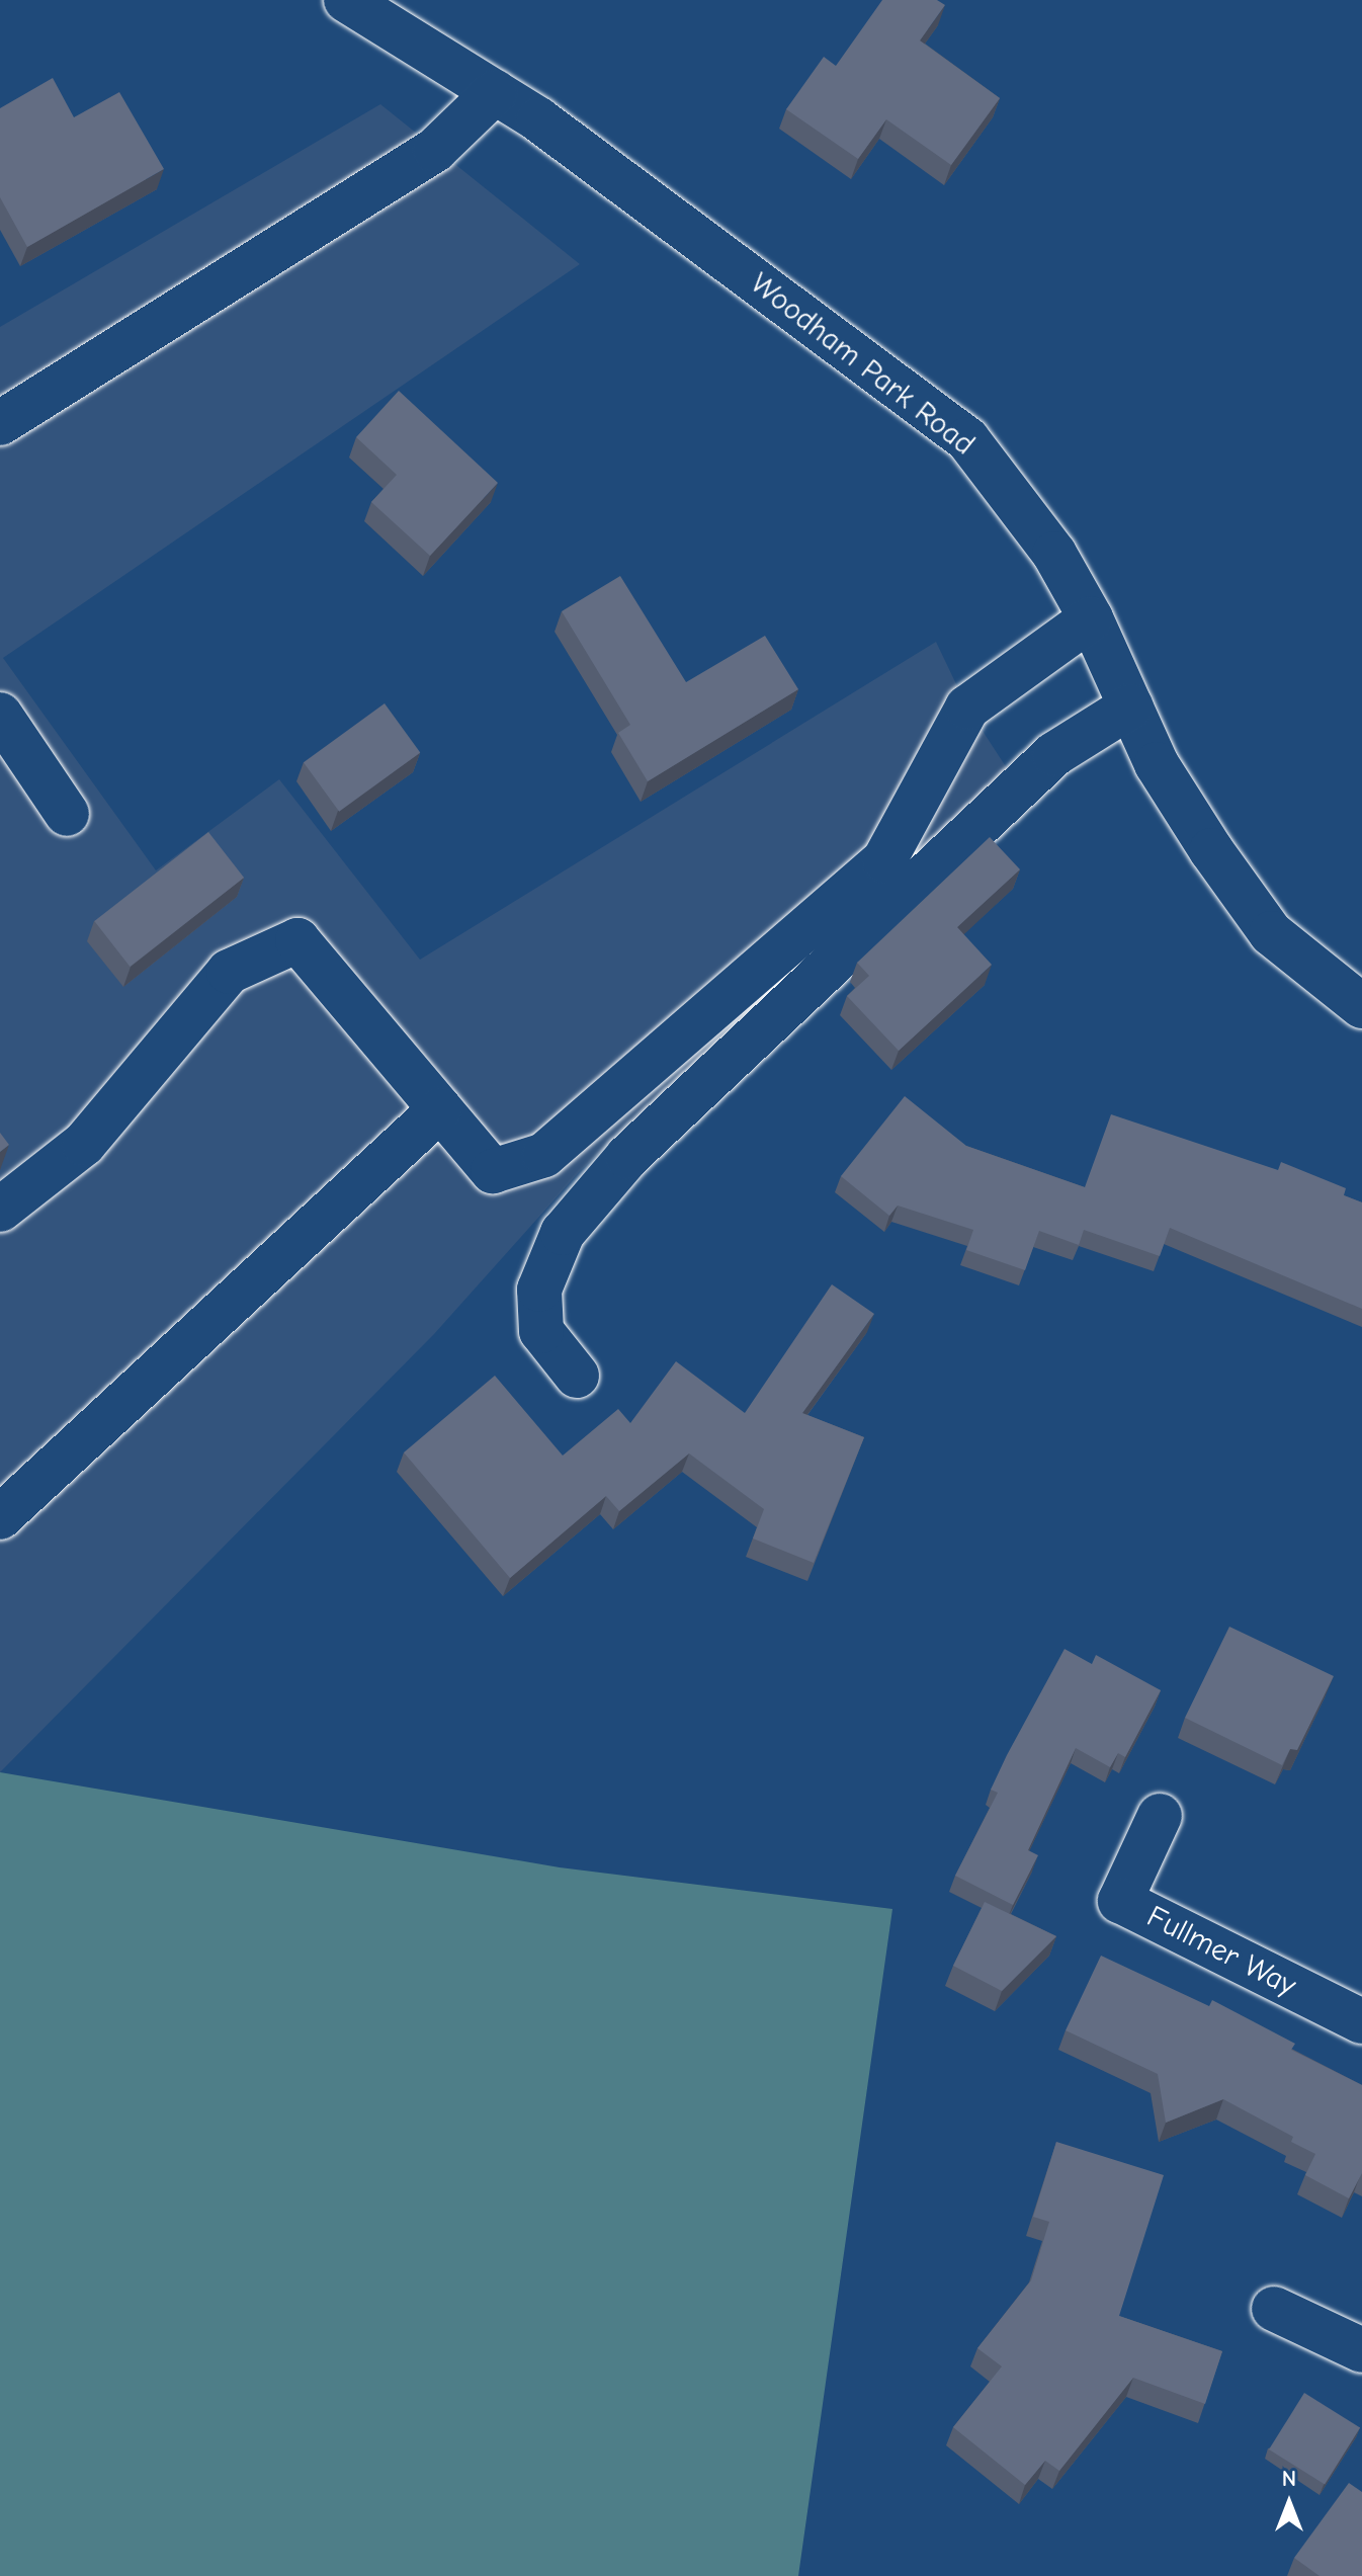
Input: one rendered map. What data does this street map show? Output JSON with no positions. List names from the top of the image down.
{
  "streets": {
    "street": ["Woodham Park Road", "Fullmer Way"]
  },
  "north": "top"
}
